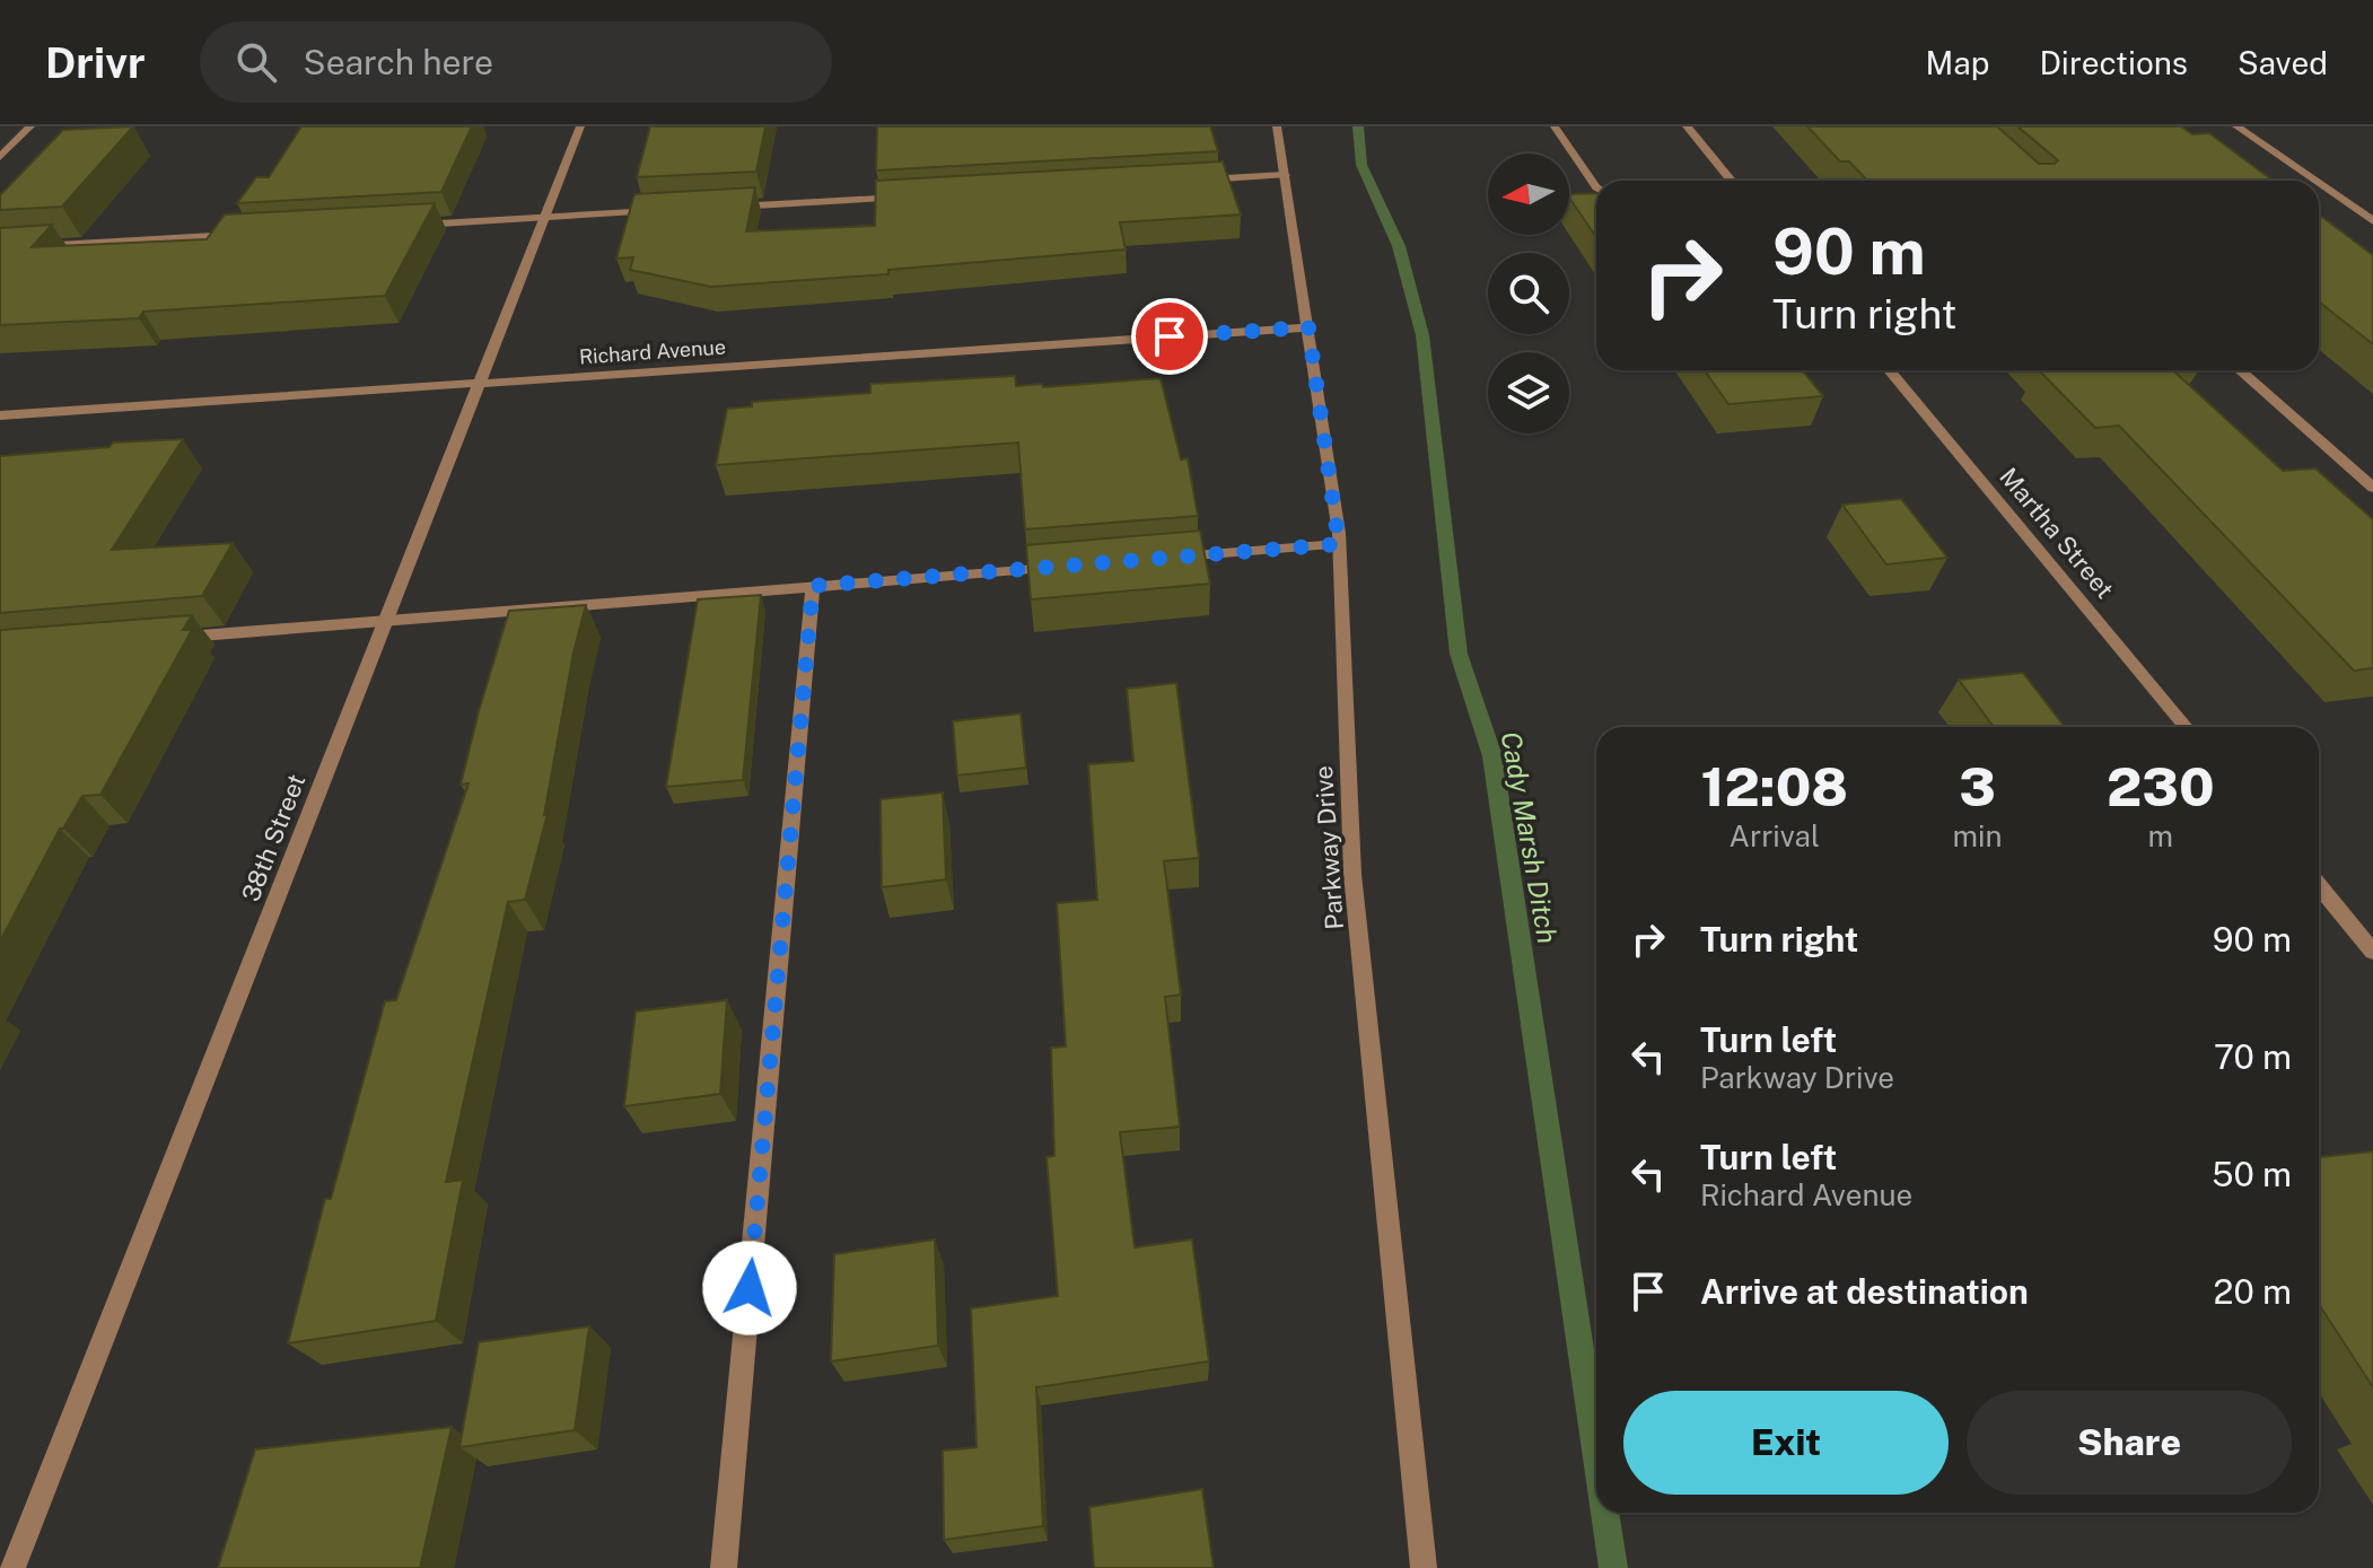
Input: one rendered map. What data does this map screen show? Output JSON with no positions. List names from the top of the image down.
{
  "streets": {
    "street": [
      "Richard Avenue",
      "Martha Street",
      "38th Street",
      "Parkway Drive"
    ]
  },
  "crossings": [
    ["Richard Avenue", "38th Street"],
    ["Richard Avenue", "Parkway Drive"]
  ],
  "water": ["Cady Marsh Ditch"],
  "north": "left",
  "page": {
    "header": "Drivr",
    "search": "Search here",
    "nav": ["Map", "Directions", "Saved"],
    "turn": ["90 m", "Turn right"],
    "eta": [
      "12:08",
      "Arrival",
      "3",
      "min",
      "230",
      "m"
    ],
    "list": [
      {
        "name": "Turn right",
        "value": "90 m"
      },
      {
        "name": "Turn left",
        "note": "Parkway Drive",
        "value": "70 m"
      },
      {
        "name": "Turn left",
        "note": "Richard Avenue",
        "value": "50 m"
      },
      {
        "name": "Arrive at destination",
        "value": "20 m"
      }
    ],
    "buttons": ["Exit", "Share"]
  }
}
